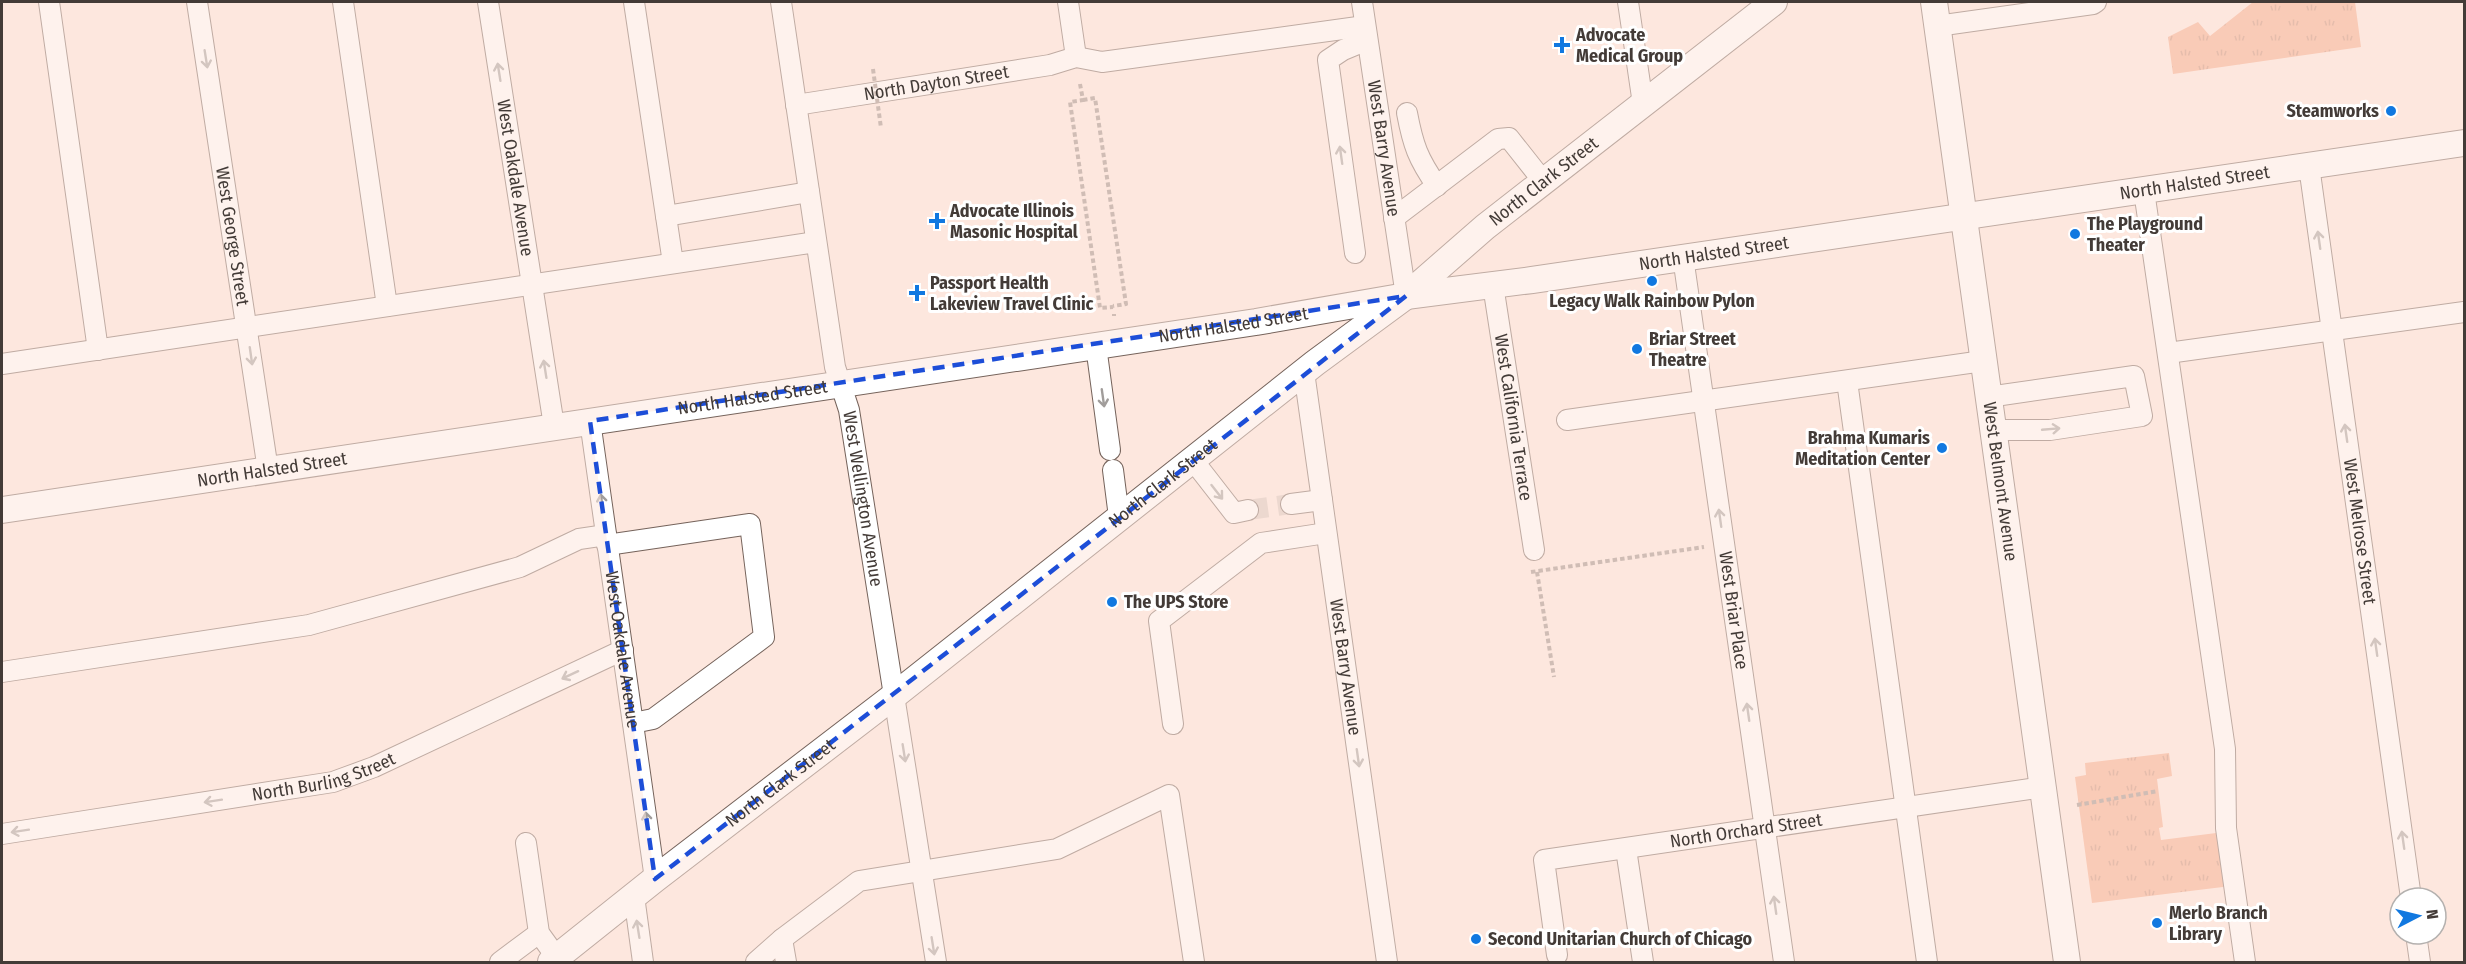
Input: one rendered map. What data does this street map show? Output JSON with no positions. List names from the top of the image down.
{
  "streets": {
    "main road": ["North Clark Street", "North Halsted Street", "West Belmont Avenue"],
    "street": [
      "North Dayton Street",
      "West Barry Avenue",
      "West Oakdale Avenue",
      "West George Street",
      "West California Terrace",
      "West Wellington Avenue",
      "West Melrose Street",
      "West Briar Place",
      "North Burling Street",
      "North Orchard Street"
    ]
  },
  "crossings": [
    ["North Dayton Street", "West Wellington Avenue"],
    ["West Barry Avenue", "North Clark Street"],
    ["West Barry Avenue", "North Halsted Street"],
    ["West Oakdale Avenue", "North Clark Street"],
    ["West Oakdale Avenue", "North Halsted Street"],
    ["West Oakdale Avenue", "North Burling Street"],
    ["North Clark Street", "North Halsted Street"],
    ["North Clark Street", "West Wellington Avenue"],
    ["North Halsted Street", "West George Street"],
    ["North Halsted Street", "West California Terrace"],
    ["North Halsted Street", "West Belmont Avenue"],
    ["North Halsted Street", "West Wellington Avenue"],
    ["North Halsted Street", "West Melrose Street"],
    ["North Halsted Street", "West Briar Place"],
    ["West Belmont Avenue", "North Orchard Street"],
    ["West Briar Place", "North Orchard Street"]
  ],
  "one_way": ["West Barry Avenue"],
  "places": {
    "health": ["Advocate Medical Group", "Advocate Illinois Masonic Hospital", "Passport Health Lakeview Travel Clinic"],
    "other": [
      "Steamworks",
      "The Playground Theater",
      "Legacy Walk Rainbow Pylon",
      "Briar Street Theatre",
      "Brahma Kumaris Meditation Center",
      "The UPS Store",
      "Merlo Branch Library",
      "Second Unitarian Church of Chicago"
    ]
  },
  "north": "right"
}
